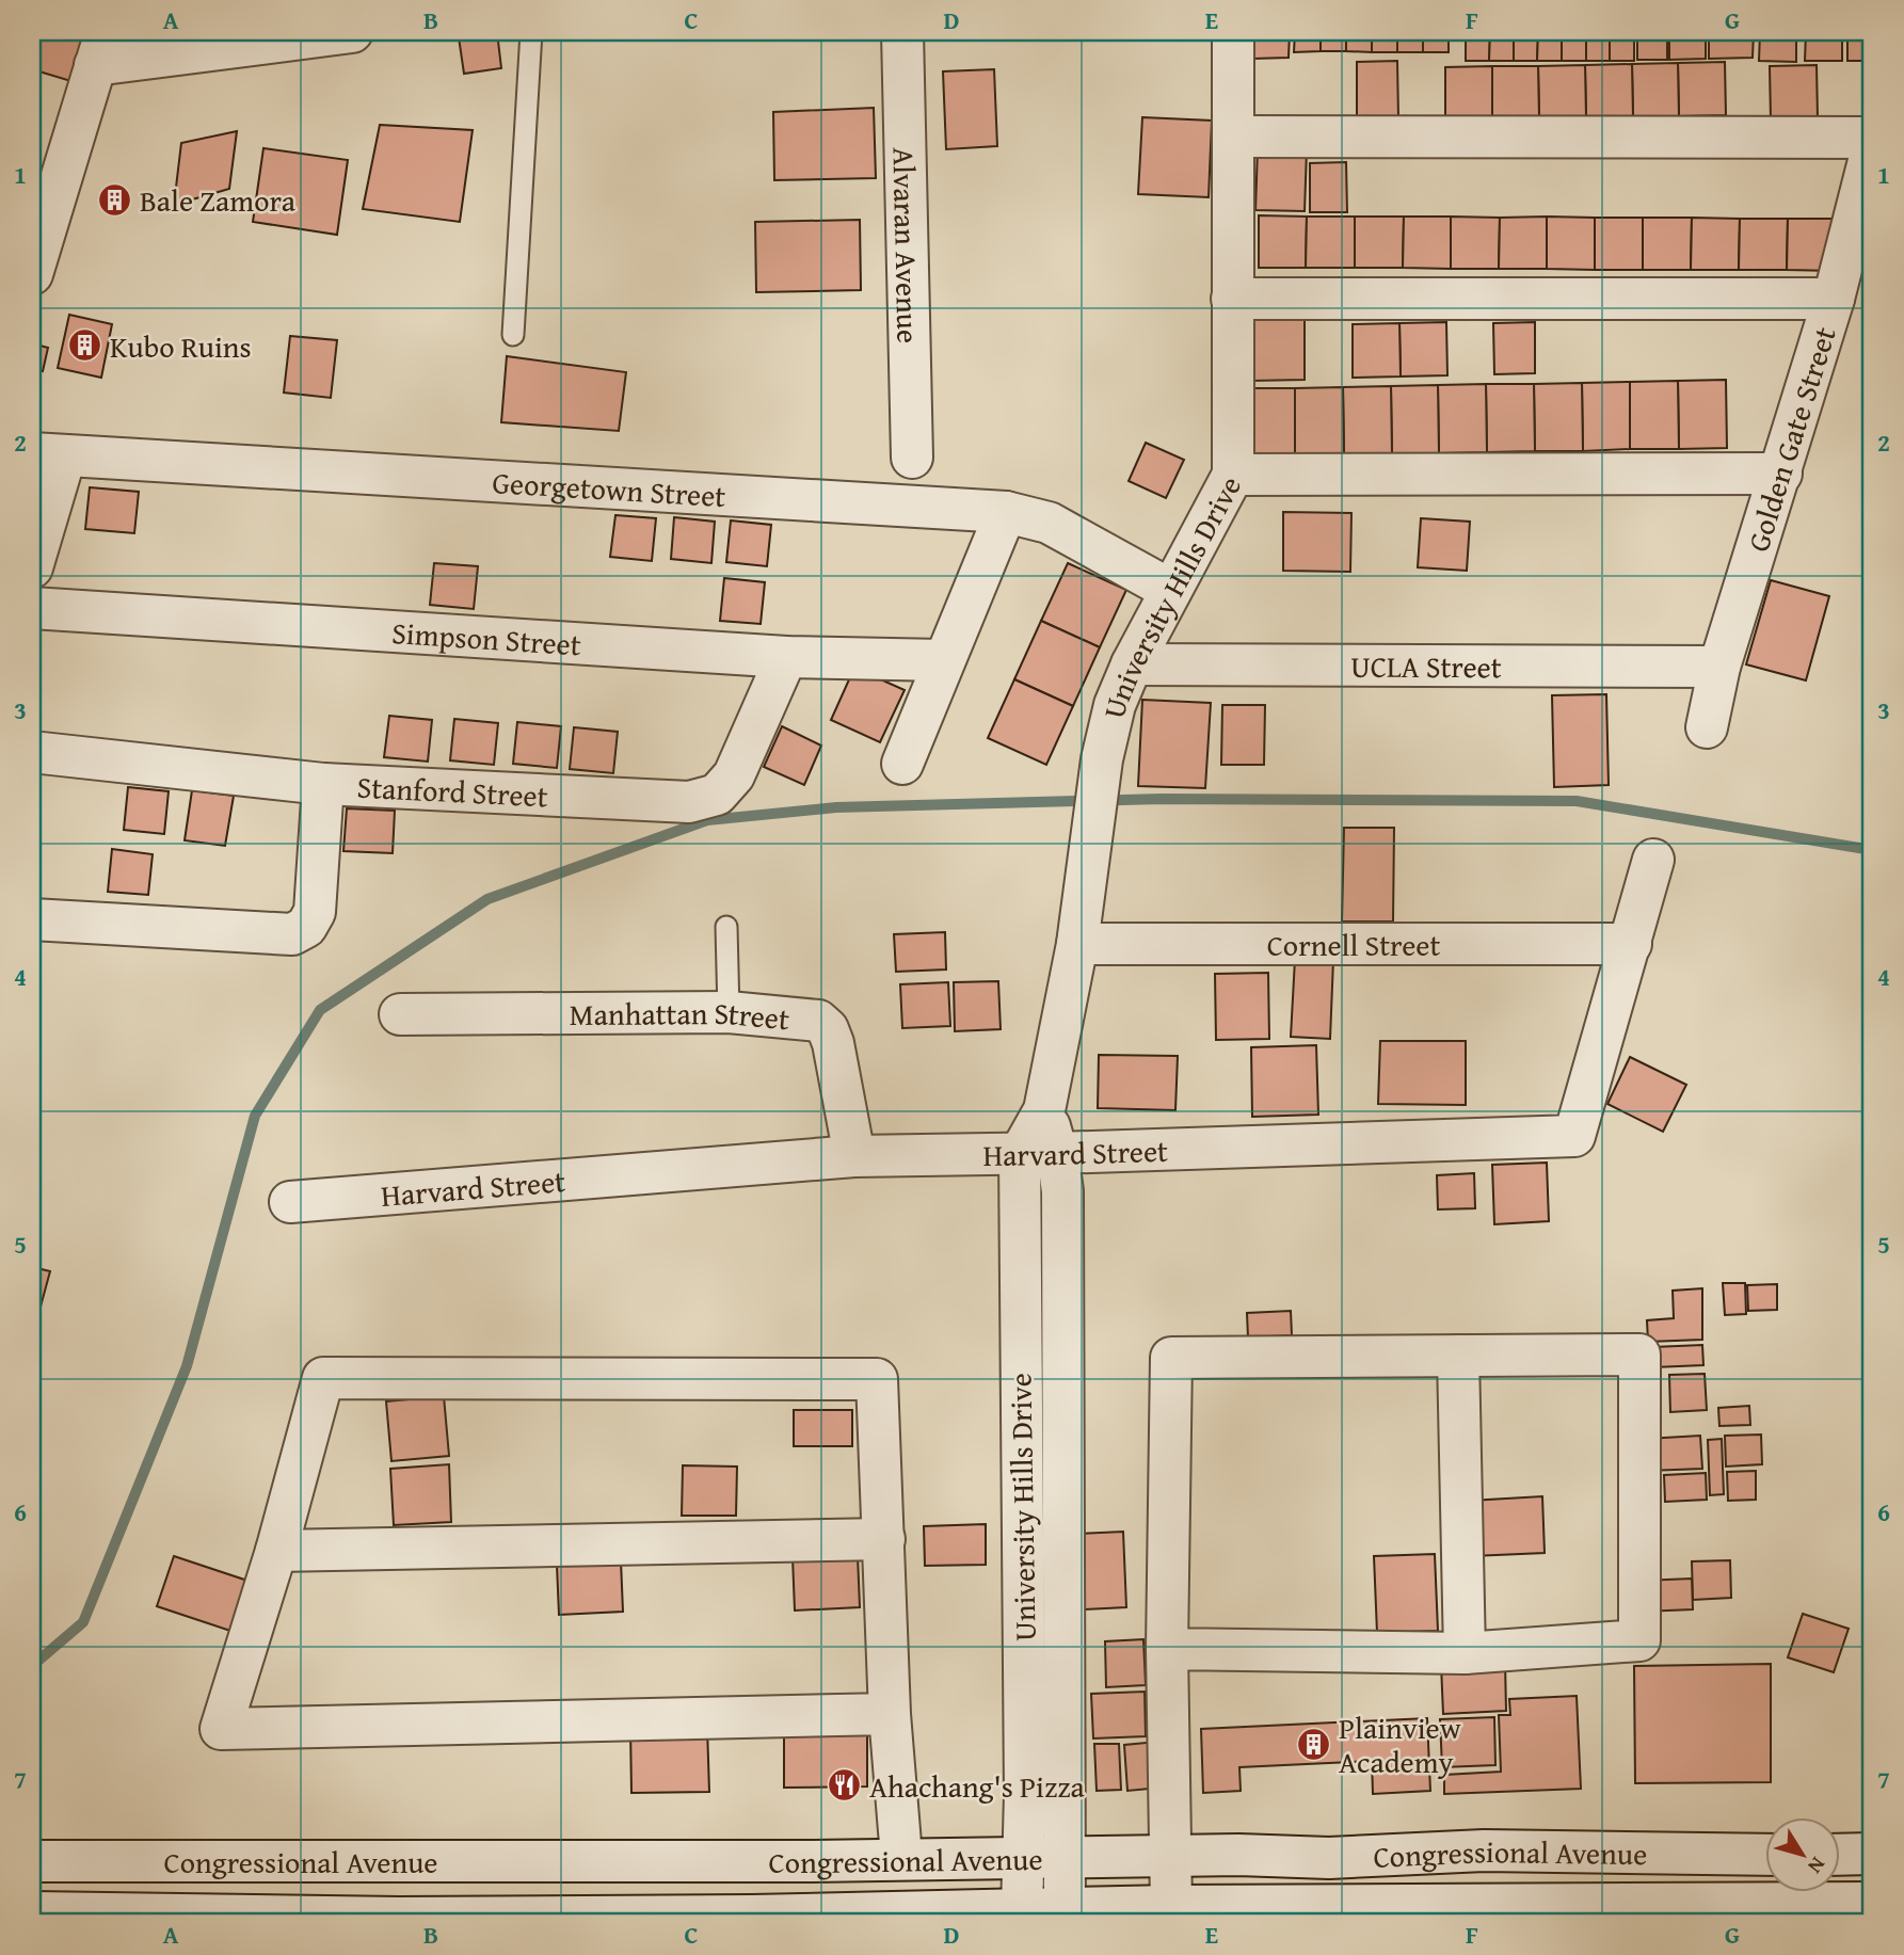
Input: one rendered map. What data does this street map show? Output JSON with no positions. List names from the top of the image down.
{
  "streets": {
    "street": [
      "Alvaran Avenue",
      "Golden Gate Street",
      "Georgetown Street",
      "University Hills Drive",
      "Simpson Street",
      "UCLA Street",
      "Stanford Street",
      "Cornell Street",
      "Manhattan Street",
      "Harvard Street",
      "Congressional Avenue"
    ]
  },
  "crossings": [
    ["Golden Gate Street", "UCLA Street"],
    ["Georgetown Street", "University Hills Drive"],
    ["University Hills Drive", "UCLA Street"],
    ["University Hills Drive", "Cornell Street"],
    ["University Hills Drive", "Harvard Street"],
    ["University Hills Drive", "Congressional Avenue"],
    ["Simpson Street", "Stanford Street"],
    ["Cornell Street", "Harvard Street"],
    ["Manhattan Street", "Harvard Street"]
  ],
  "places": {
    "building": ["Bale Zamora", "Kubo Ruins", "Plainview Academy"],
    "restaurant": ["Ahachang's Pizza"]
  },
  "north": "bottom right",
  "grid": {
    "columns": [
      "A",
      "B",
      "C",
      "D",
      "E",
      "F",
      "G"
    ],
    "rows": [
      "1",
      "2",
      "3",
      "4",
      "5",
      "6",
      "7"
    ]
  }
}
